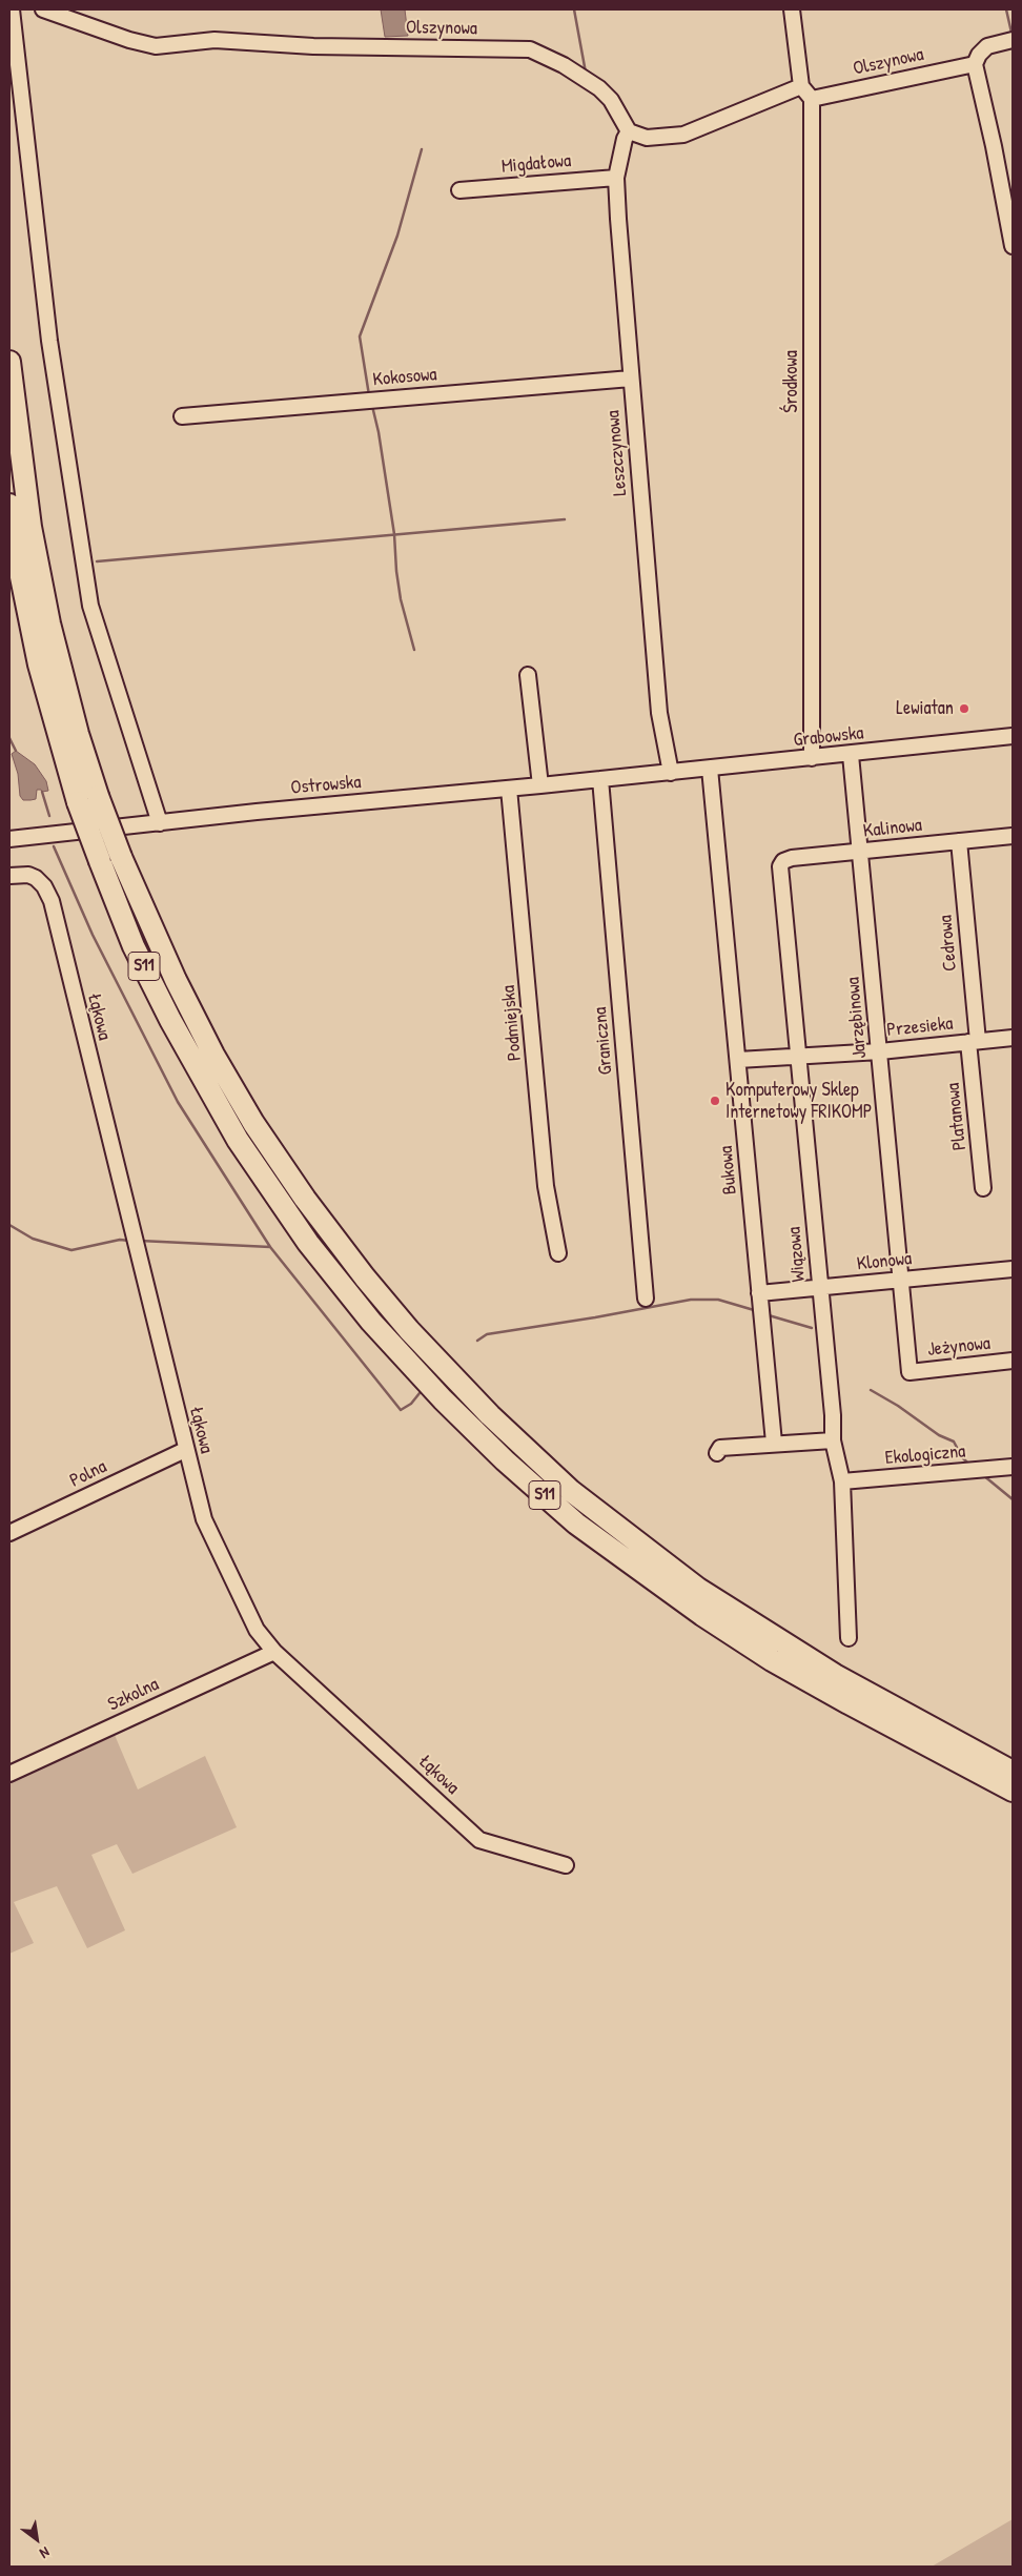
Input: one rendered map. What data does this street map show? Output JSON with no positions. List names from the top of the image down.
{
  "streets": {
    "highway": ["S11"],
    "street": [
      "Olszynowa",
      "Migdałowa",
      "Kokosowa",
      "Środkowa",
      "Leszczynowa",
      "Grabowska",
      "Ostrowska",
      "Kalinowa",
      "Cedrowa",
      "Łąkowa",
      "Jarzębinowa",
      "Podmiejska",
      "Przesieka",
      "Graniczna",
      "Platanowa",
      "Bukowa",
      "Wiązowa",
      "Klonowa",
      "Jeżynowa",
      "Ekologiczna",
      "Polna",
      "Szkolna"
    ]
  },
  "crossings": [
    ["Olszynowa", "Środkowa"],
    ["Olszynowa", "Leszczynowa"],
    ["Migdałowa", "Leszczynowa"],
    ["Kokosowa", "Leszczynowa"],
    ["Środkowa", "Grabowska"],
    ["Leszczynowa", "Grabowska"],
    ["Grabowska", "Ostrowska"],
    ["Grabowska", "Jarzębinowa"],
    ["Grabowska", "Bukowa"],
    ["Ostrowska", "Podmiejska"],
    ["Ostrowska", "Graniczna"],
    ["Kalinowa", "Cedrowa"],
    ["Kalinowa", "Jarzębinowa"],
    ["Kalinowa", "Wiązowa"],
    ["Cedrowa", "Przesieka"],
    ["Cedrowa", "Platanowa"],
    ["Łąkowa", "Polna"],
    ["Łąkowa", "Szkolna"],
    ["Jarzębinowa", "Przesieka"],
    ["Jarzębinowa", "Klonowa"],
    ["Jarzębinowa", "Jeżynowa"],
    ["Przesieka", "Platanowa"],
    ["Przesieka", "Bukowa"],
    ["Przesieka", "Wiązowa"],
    ["Bukowa", "Klonowa"],
    ["Wiązowa", "Klonowa"],
    ["Wiązowa", "Ekologiczna"]
  ],
  "places": ["Lewiatan", "Komputerowy Sklep Internetowy FRIKOMP"],
  "north": "bottom right"
}
